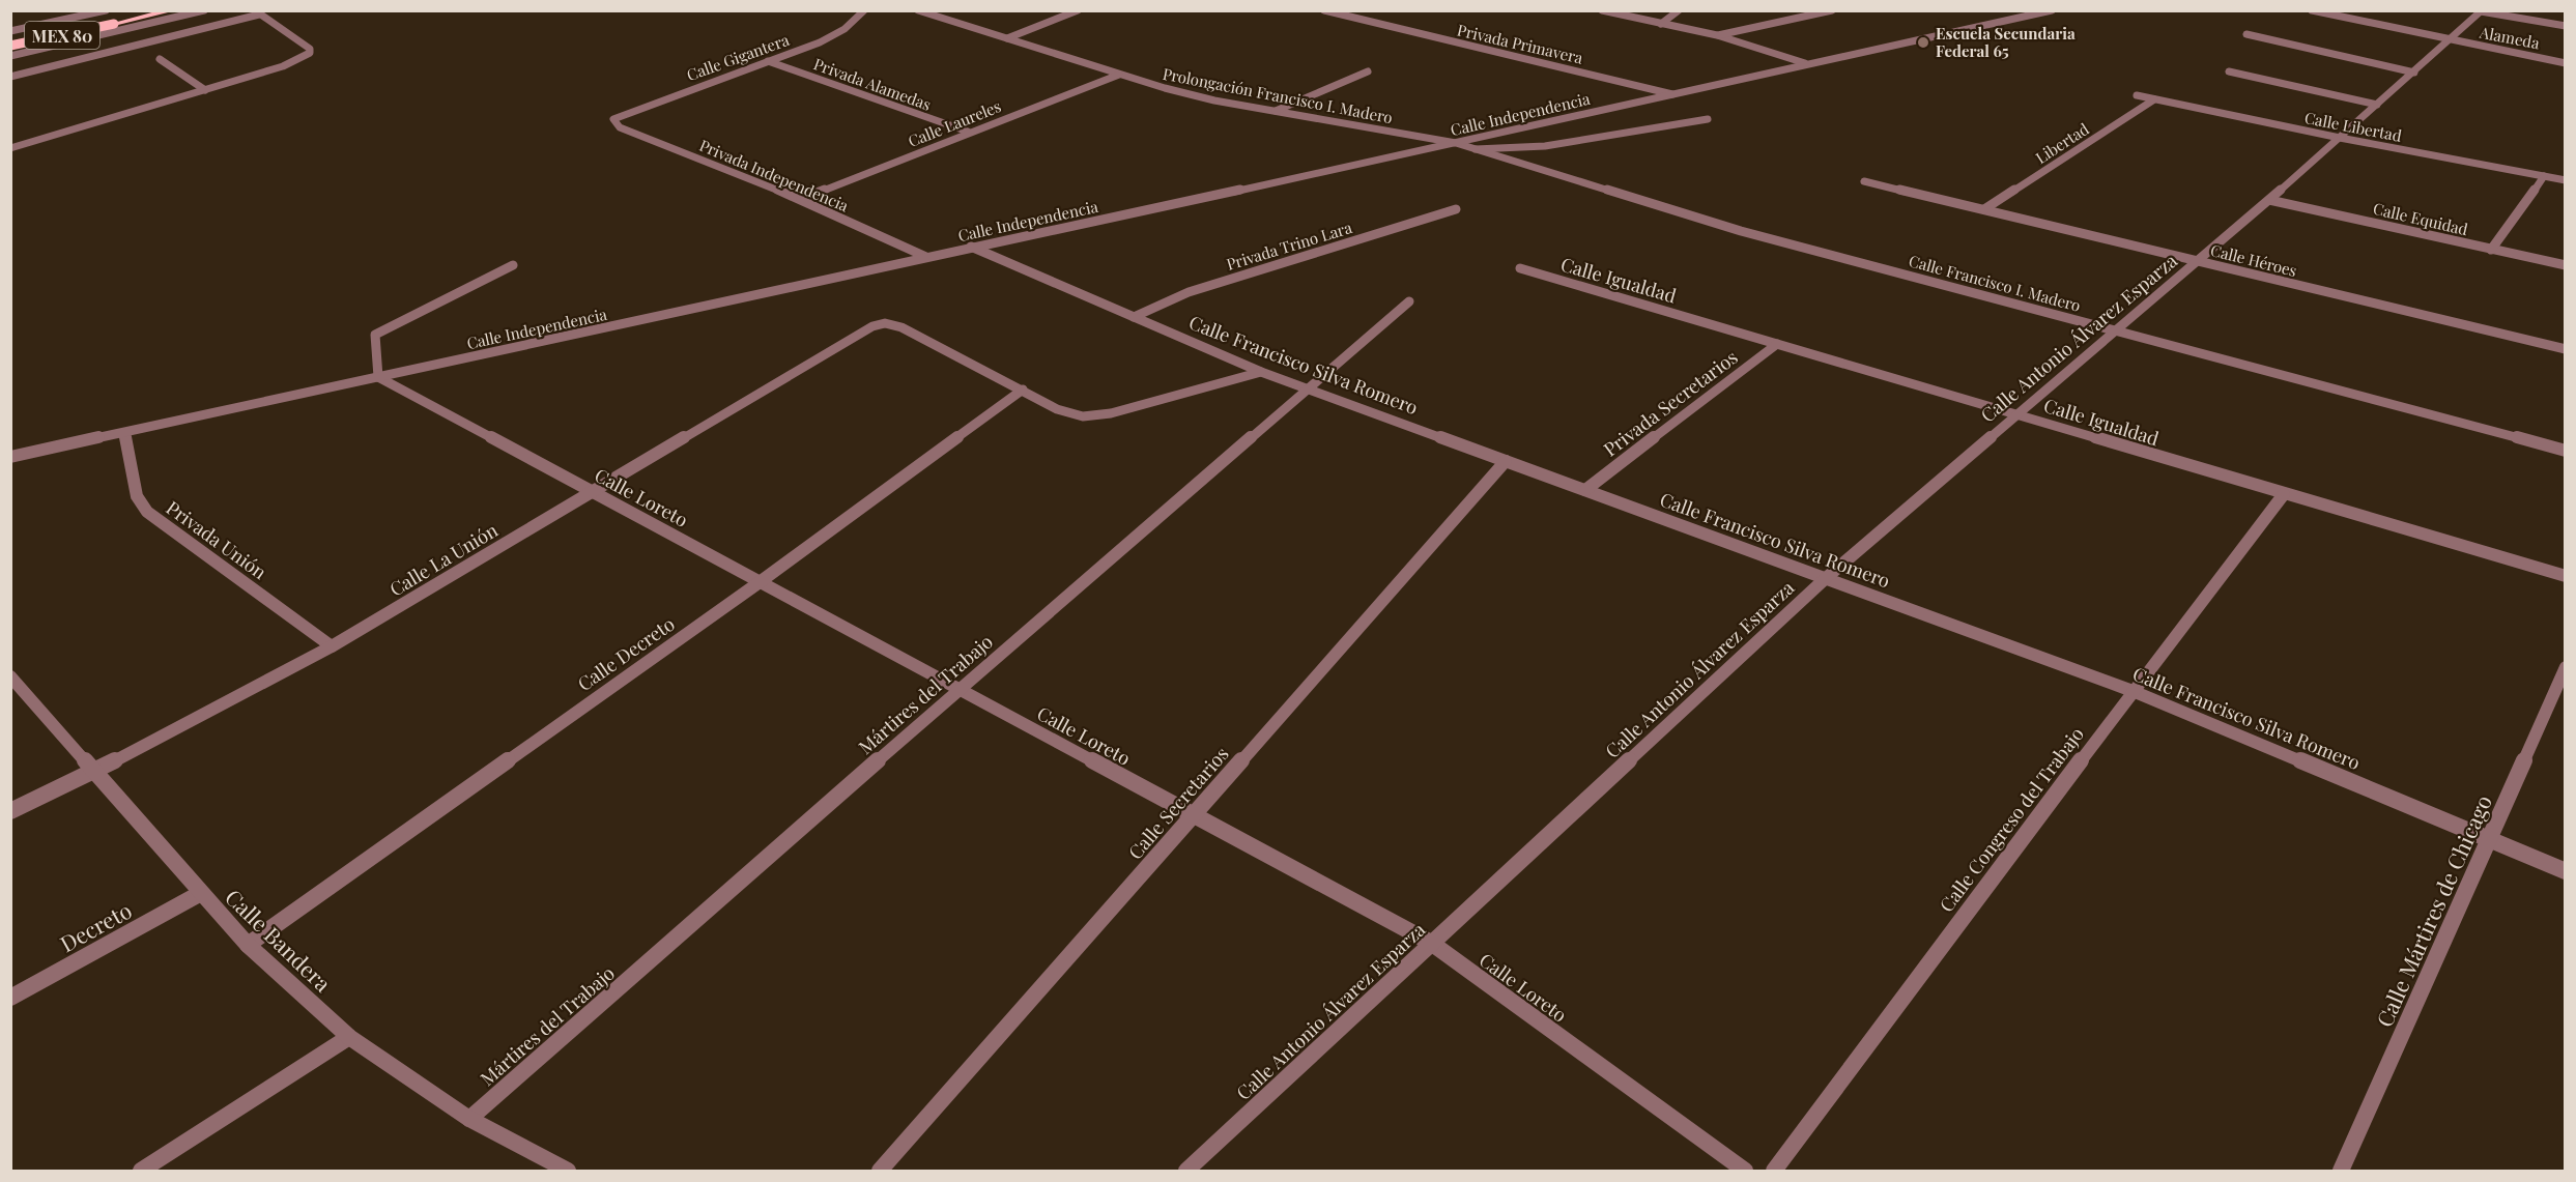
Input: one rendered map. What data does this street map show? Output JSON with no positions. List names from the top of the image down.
{
  "streets": {
    "main road": ["MEX 80"],
    "street": [
      "Alameda",
      "Privada Primavera",
      "Calle Gigantera",
      "Privada Alamedas",
      "Prolongación Francisco I. Madero",
      "Calle Independencia",
      "Calle Laureles",
      "Calle Libertad",
      "Libertad",
      "Privada Independencia",
      "Calle Equidad",
      "Privada Trino Lara",
      "Calle Héroes",
      "Calle Igualdad",
      "Calle Francisco I. Madero",
      "Calle Antonio Álvarez Esparza",
      "Calle Francisco Silva Romero",
      "Privada Secretarios",
      "Calle Loreto",
      "Privada Unión",
      "Calle La Unión",
      "Calle Decreto",
      "Mártires del Trabajo",
      "Calle Secretarios",
      "Calle Congreso del Trabajo",
      "Calle Mártires de Chicago",
      "Decreto",
      "Calle Bandera"
    ]
  },
  "crossings": [
    ["Alameda", "Calle Antonio Álvarez Esparza"],
    ["Privada Primavera", "Calle Independencia"],
    ["Calle Gigantera", "Privada Alamedas"],
    ["Calle Gigantera", "Privada Independencia"],
    ["Privada Alamedas", "Calle Laureles"],
    ["Prolongación Francisco I. Madero", "Calle Independencia"],
    ["Prolongación Francisco I. Madero", "Calle Laureles"],
    ["Prolongación Francisco I. Madero", "Calle Francisco I. Madero"],
    ["Calle Independencia", "Privada Independencia"],
    ["Calle Independencia", "Calle Francisco I. Madero"],
    ["Calle Independencia", "Calle Francisco Silva Romero"],
    ["Calle Independencia", "Calle Loreto"],
    ["Calle Independencia", "Privada Unión"],
    ["Calle Laureles", "Privada Independencia"],
    ["Calle Libertad", "Libertad"],
    ["Calle Libertad", "Calle Antonio Álvarez Esparza"],
    ["Libertad", "Calle Héroes"],
    ["Calle Equidad", "Calle Antonio Álvarez Esparza"],
    ["Privada Trino Lara", "Calle Francisco Silva Romero"],
    ["Calle Héroes", "Calle Antonio Álvarez Esparza"],
    ["Calle Igualdad", "Calle Antonio Álvarez Esparza"],
    ["Calle Igualdad", "Privada Secretarios"],
    ["Calle Igualdad", "Calle Congreso del Trabajo"],
    ["Calle Francisco I. Madero", "Calle Antonio Álvarez Esparza"],
    ["Calle Antonio Álvarez Esparza", "Calle Francisco Silva Romero"],
    ["Calle Antonio Álvarez Esparza", "Calle Loreto"],
    ["Calle Francisco Silva Romero", "Privada Secretarios"],
    ["Calle Francisco Silva Romero", "Mártires del Trabajo"],
    ["Calle Francisco Silva Romero", "Calle Secretarios"],
    ["Calle Francisco Silva Romero", "Calle Congreso del Trabajo"],
    ["Calle Francisco Silva Romero", "Calle Mártires de Chicago"],
    ["Calle Loreto", "Calle La Unión"],
    ["Calle Loreto", "Calle Decreto"],
    ["Calle Loreto", "Mártires del Trabajo"],
    ["Calle Loreto", "Calle Secretarios"],
    ["Privada Unión", "Calle La Unión"],
    ["Calle La Unión", "Calle Decreto"],
    ["Calle La Unión", "Calle Bandera"],
    ["Calle Decreto", "Calle Bandera"],
    ["Mártires del Trabajo", "Calle Bandera"],
    ["Decreto", "Calle Bandera"]
  ],
  "places": ["Escuela Secundaria Federal 65"]
}
